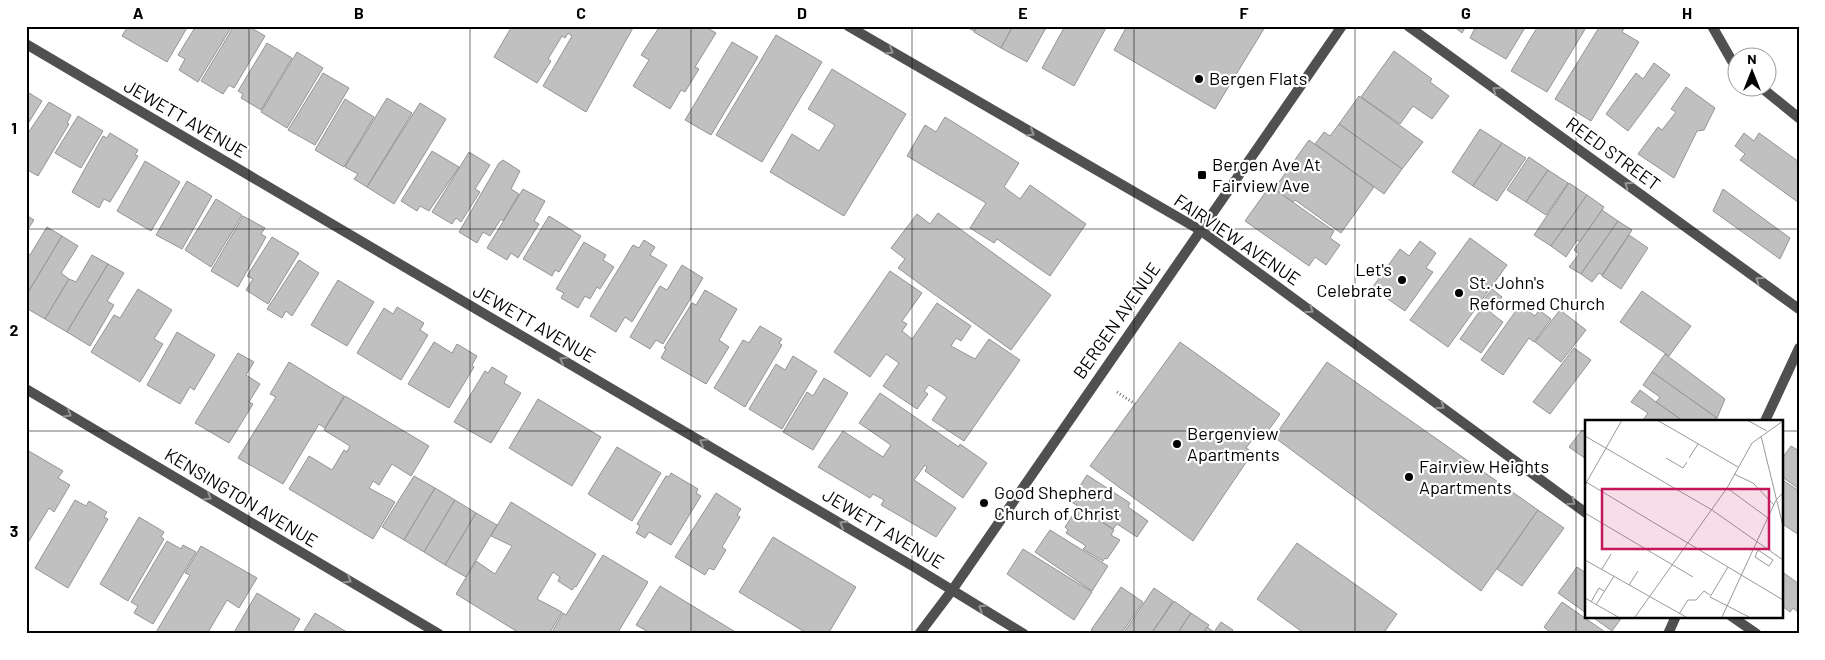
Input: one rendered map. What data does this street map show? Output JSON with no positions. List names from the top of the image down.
{
  "streets": {
    "street": [
      "JEWETT AVENUE",
      "REED STREET",
      "FAIRVIEW AVENUE",
      "BERGEN AVENUE",
      "KENSINGTON AVENUE"
    ]
  },
  "crossings": [
    ["JEWETT AVENUE", "BERGEN AVENUE"],
    ["FAIRVIEW AVENUE", "BERGEN AVENUE"]
  ],
  "one_way": [
    "JEWETT AVENUE",
    "REED STREET",
    "FAIRVIEW AVENUE",
    "KENSINGTON AVENUE"
  ],
  "places": {
    "other": [
      "Bergen Flats",
      "Let's Celebrate",
      "St. John's Reformed Church",
      "Bergenview Apartments",
      "Fairview Heights Apartments",
      "Good Shepherd Church of Christ"
    ],
    "transit": ["Bergen Ave At Fairview Ave"]
  },
  "north": "top",
  "grid": {
    "columns": [
      "A",
      "B",
      "C",
      "D",
      "E",
      "F",
      "G",
      "H"
    ],
    "rows": ["1", "2", "3"]
  }
}
